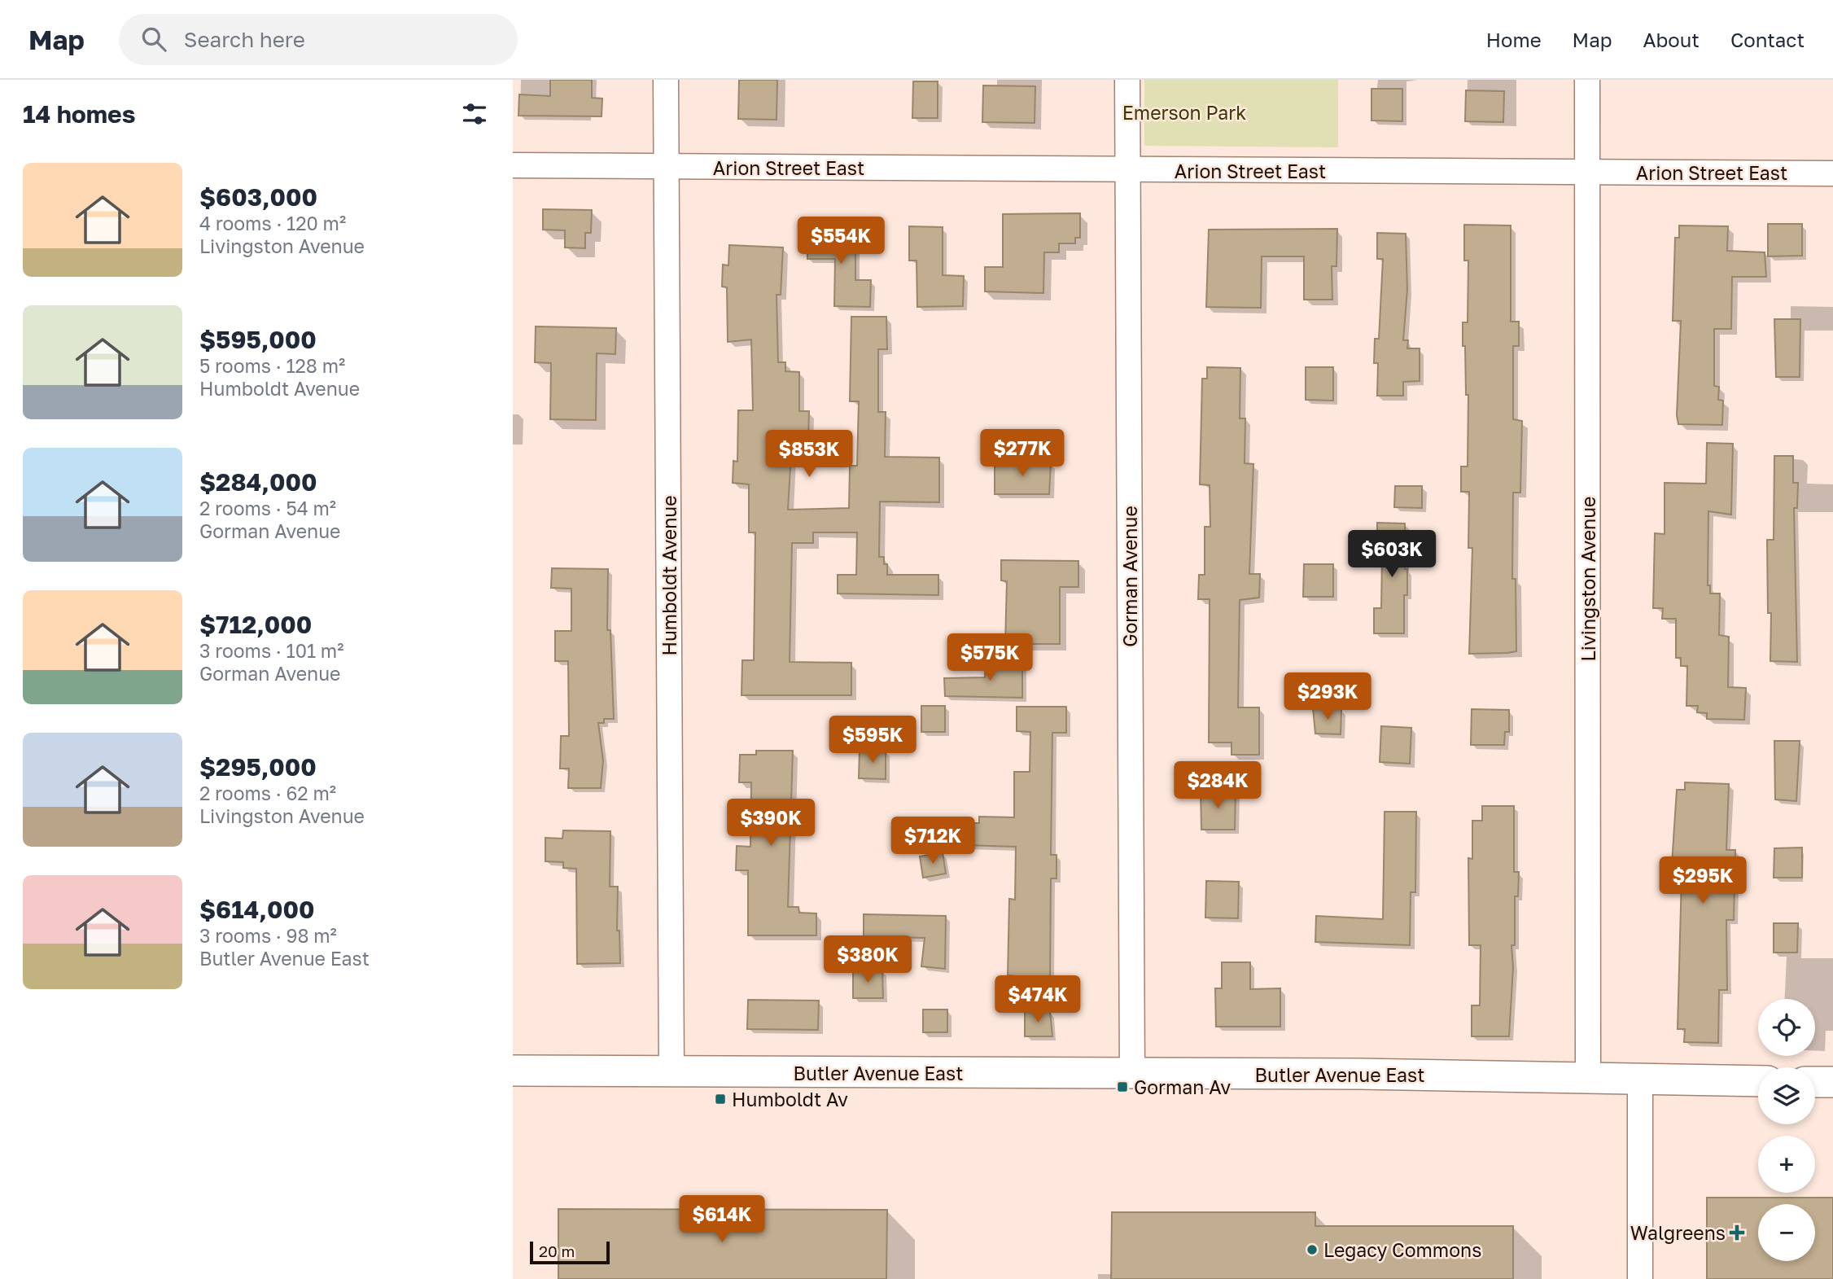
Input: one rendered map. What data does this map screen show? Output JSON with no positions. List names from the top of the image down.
{
  "streets": {
    "street": [
      "Arion Street East",
      "Humboldt Avenue",
      "Gorman Avenue",
      "Livingston Avenue",
      "Butler Avenue East"
    ]
  },
  "crossings": [
    ["Arion Street East", "Humboldt Avenue"],
    ["Arion Street East", "Gorman Avenue"],
    ["Arion Street East", "Livingston Avenue"],
    ["Humboldt Avenue", "Butler Avenue East"],
    ["Gorman Avenue", "Butler Avenue East"],
    ["Livingston Avenue", "Butler Avenue East"]
  ],
  "parks": ["Emerson Park"],
  "places": {
    "transit": ["Gorman Av", "Humboldt Av"],
    "health": ["Walgreens"],
    "other": ["Legacy Commons"]
  },
  "scale_bar": "20 m",
  "page": {
    "header": "Map",
    "search": "Search here",
    "nav": [
      "Home",
      "Map",
      "About",
      "Contact"
    ],
    "heading": "14 homes",
    "list": [
      {
        "name": "$603,000",
        "note": "4 rooms · 120 m² · Livingston Avenue"
      },
      {
        "name": "$595,000",
        "note": "5 rooms · 128 m² · Humboldt Avenue"
      },
      {
        "name": "$284,000",
        "note": "2 rooms · 54 m² · Gorman Avenue"
      },
      {
        "name": "$712,000",
        "note": "3 rooms · 101 m² · Gorman Avenue"
      },
      {
        "name": "$295,000",
        "note": "2 rooms · 62 m² · Livingston Avenue"
      },
      {
        "name": "$614,000",
        "note": "3 rooms · 98 m² · Butler Avenue East"
      }
    ],
    "price": [
      "$554K",
      "$277K",
      "$853K",
      "$603K",
      "$575K",
      "$293K",
      "$595K",
      "$284K",
      "$390K",
      "$712K",
      "$295K",
      "$380K",
      "$474K",
      "$614K"
    ],
    "map_buttons": ["+", "−"],
    "scale": "20 m"
  }
}
